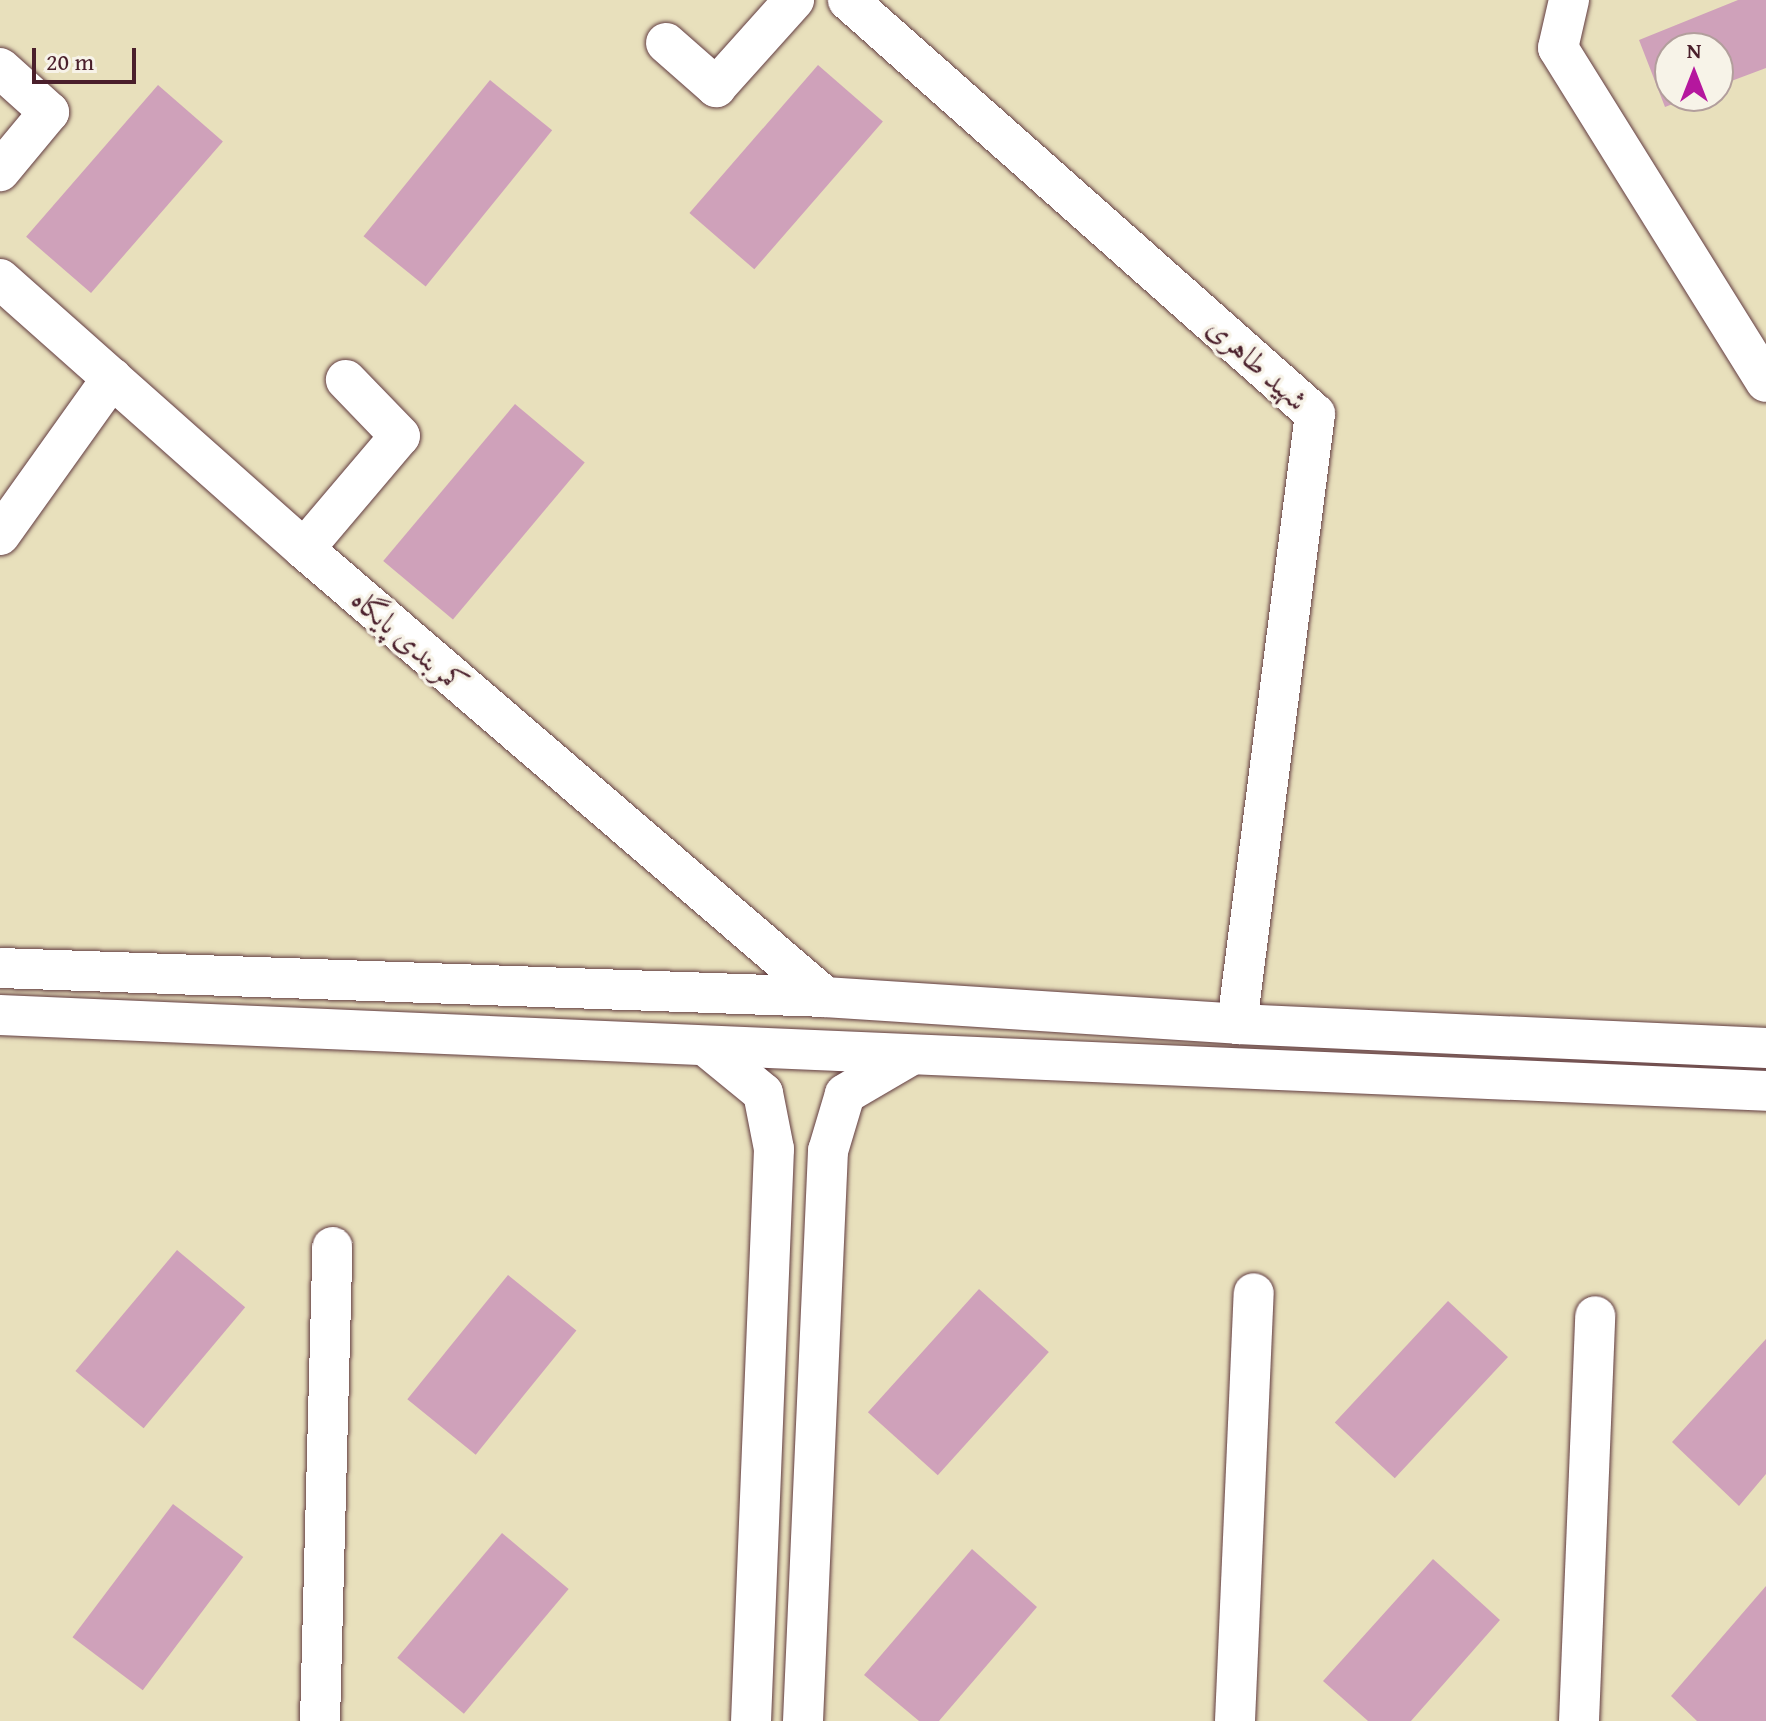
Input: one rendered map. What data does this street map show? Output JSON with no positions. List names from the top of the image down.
{
  "streets": {
    "street": ["شهید طاهری", "کمربندی پایگاه"]
  },
  "scale_bar": "20 m",
  "north": "top"
}
